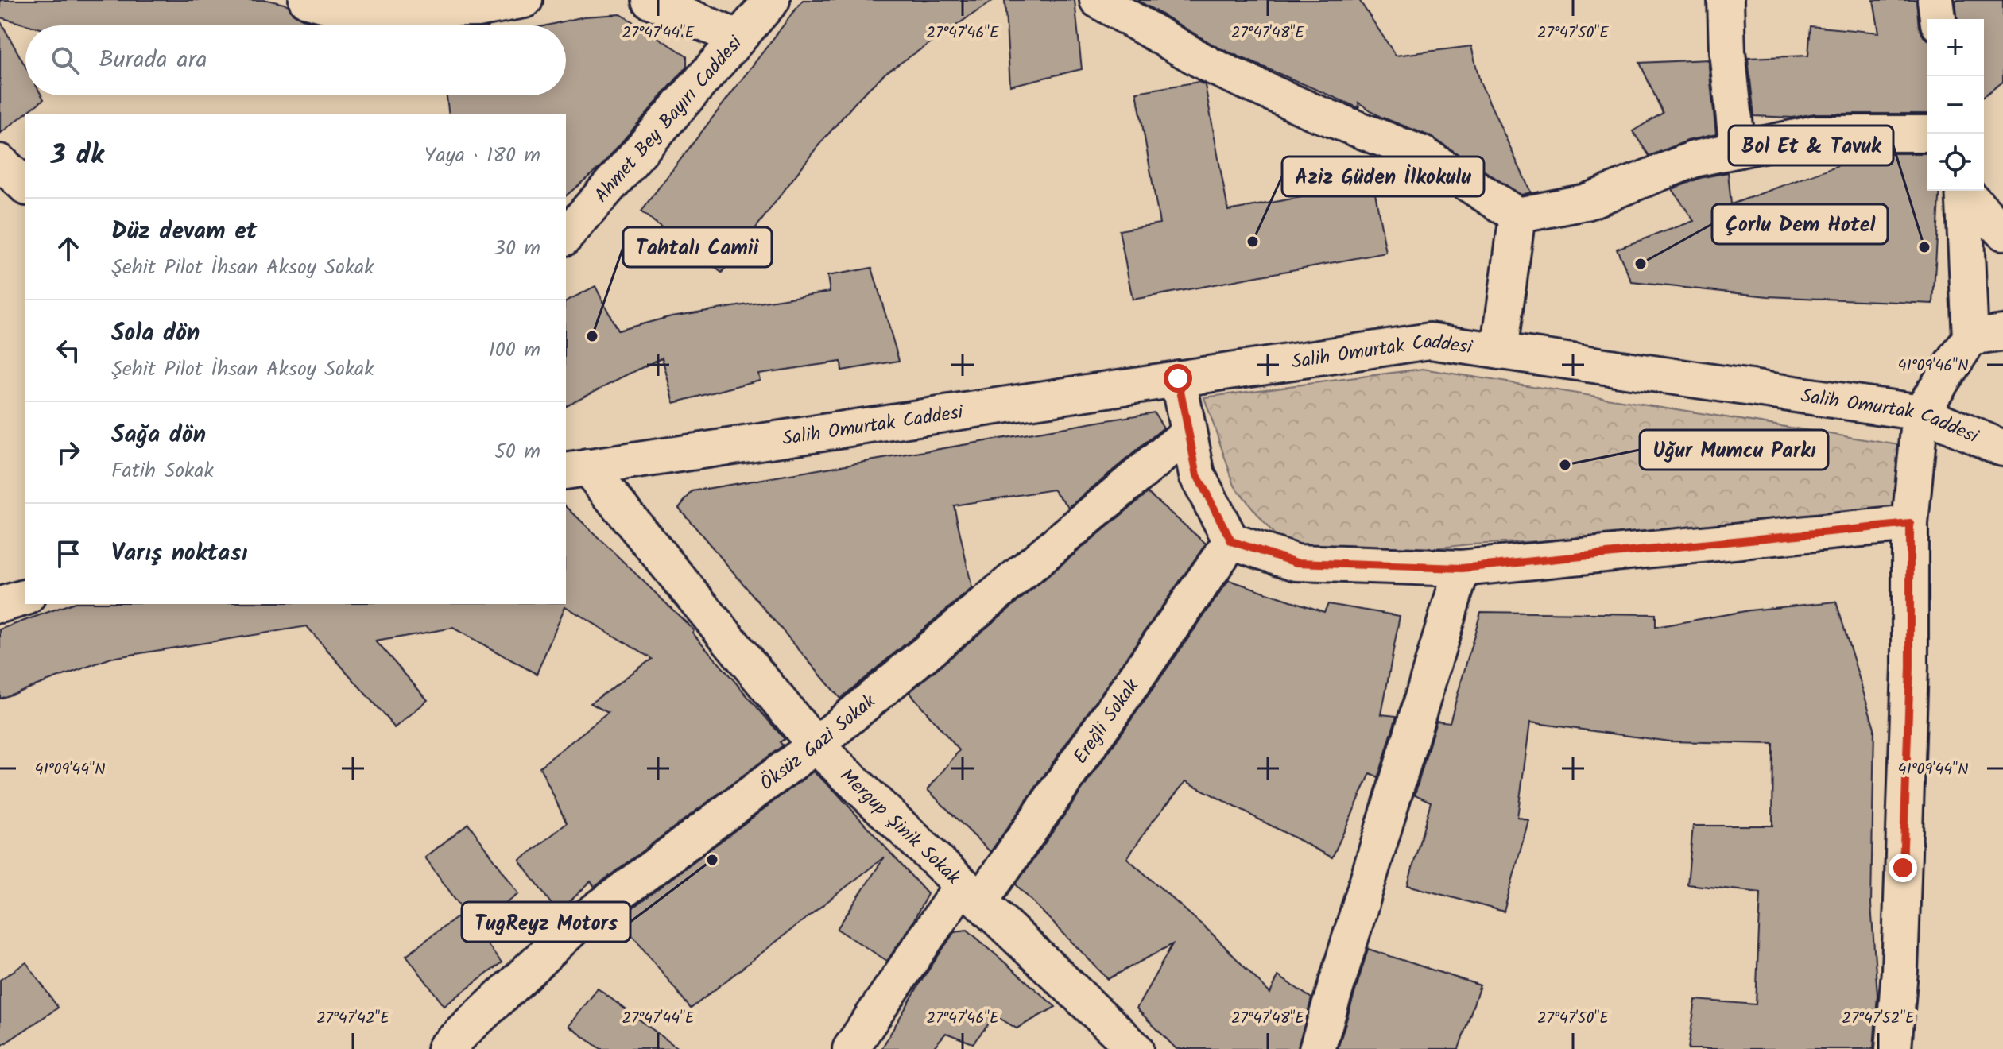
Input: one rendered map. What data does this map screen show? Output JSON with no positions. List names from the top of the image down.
{
  "streets": {
    "street": [
      "Ahmet Bey Bayırı Caddesi",
      "Salih Omurtak Caddesi",
      "Ereğli Sokak",
      "Öksüz Gazi Sokak",
      "Mergup Şinik Sokak"
    ]
  },
  "crossings": [
    ["Salih Omurtak Caddesi", "Mergup Şinik Sokak"],
    ["Ereğli Sokak", "Mergup Şinik Sokak"],
    ["Öksüz Gazi Sokak", "Mergup Şinik Sokak"]
  ],
  "places": [
    "Aziz Güden İlkokulu",
    "Bol Et & Tavuk",
    "Çorlu Dem Hotel",
    "Tahtalı Camii",
    "Uğur Mumcu Parkı",
    "TugReyz Motors"
  ],
  "page": {
    "map_buttons": ["+", "−"],
    "search": "Burada ara",
    "heading": ["3 dk", "Yaya · 180 m"],
    "list": [
      ["Düz devam et", "Şehit Pilot İhsan Aksoy Sokak", "30 m"],
      ["Sola dön", "Şehit Pilot İhsan Aksoy Sokak", "100 m"],
      ["Sağa dön", "Fatih Sokak", "50 m"],
      "Varış noktası"
    ]
  },
  "coordinates": [
    "27°47'44\"E",
    "27°47'46\"E",
    "27°47'48\"E",
    "27°47'50\"E",
    "41°09'46\"N",
    "41°09'44\"N",
    "27°47'42\"E",
    "27°47'52\"E"
  ]
}
